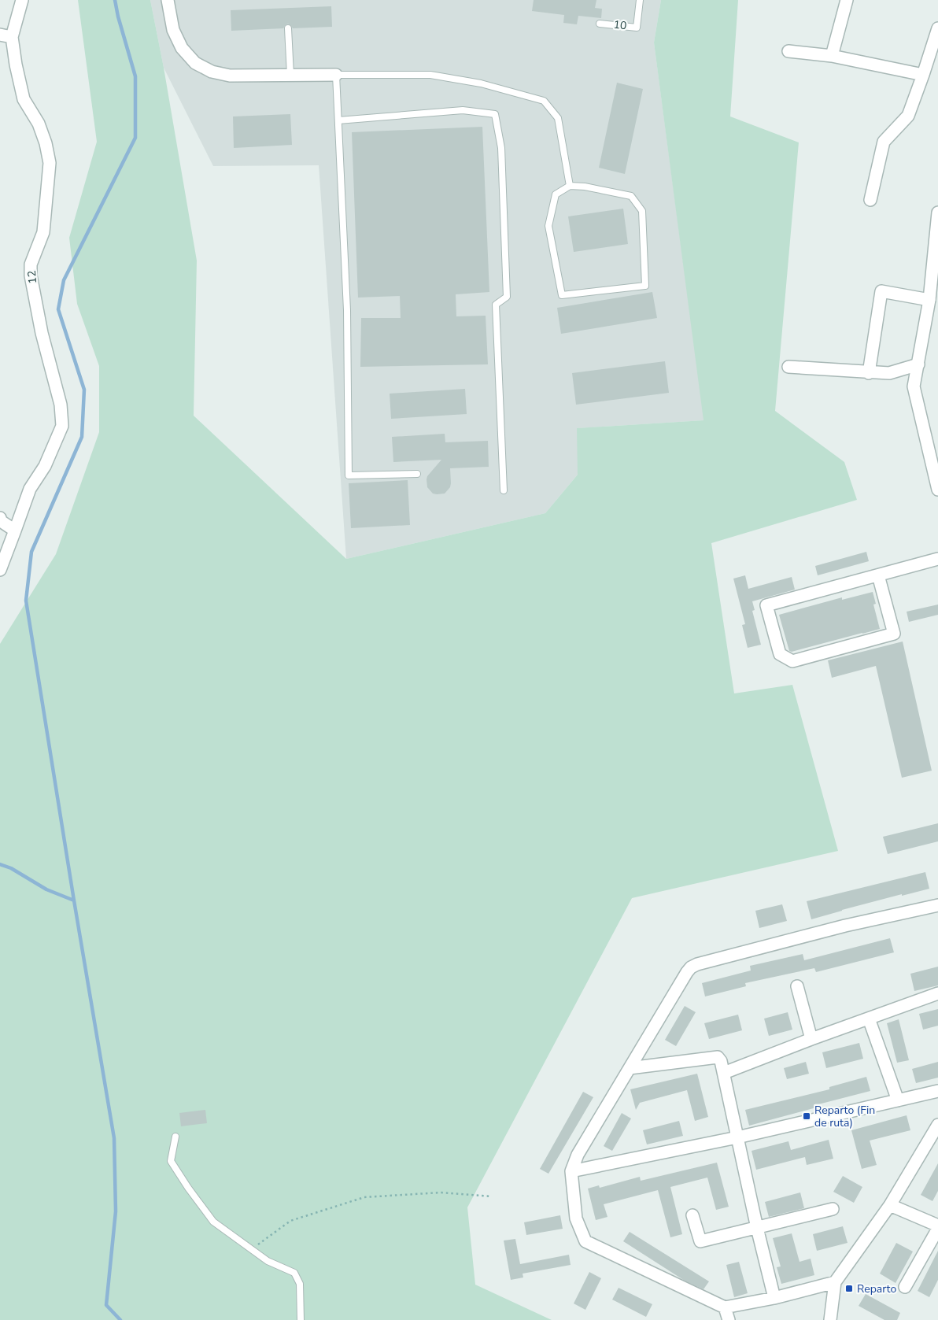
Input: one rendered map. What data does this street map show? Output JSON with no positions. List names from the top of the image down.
{
  "streets": {
    "street": ["12"],
    "lane": ["10"]
  },
  "places": {
    "transit": ["Reparto (Fin de ruta)", "Reparto"]
  }
}
